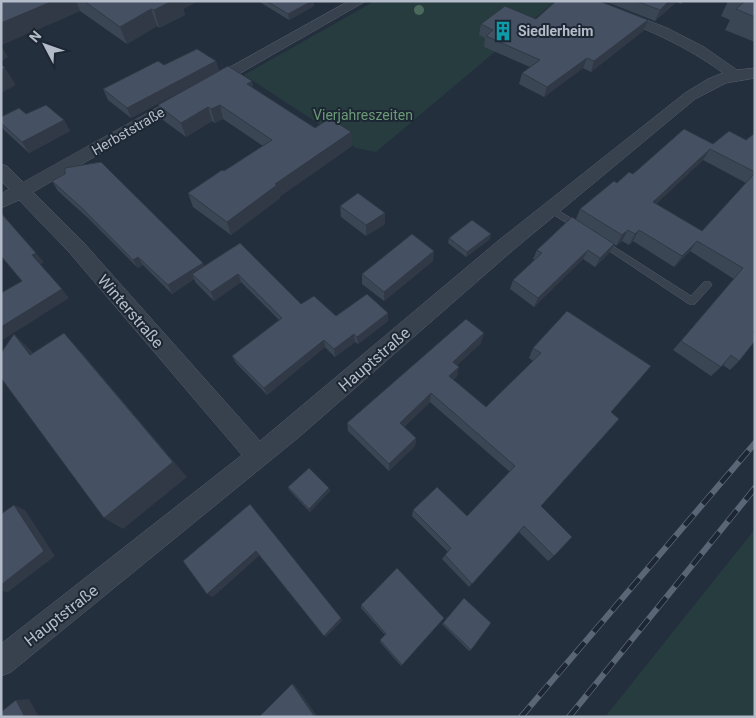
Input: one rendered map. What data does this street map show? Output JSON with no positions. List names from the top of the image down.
{
  "streets": {
    "street": ["Herbststraße", "Winterstraße", "Hauptstraße"]
  },
  "crossings": [
    ["Herbststraße", "Winterstraße"],
    ["Winterstraße", "Hauptstraße"]
  ],
  "parks": ["Vierjahreszeiten"],
  "places": {
    "building": ["Siedlerheim"]
  },
  "north": "top left"
}
